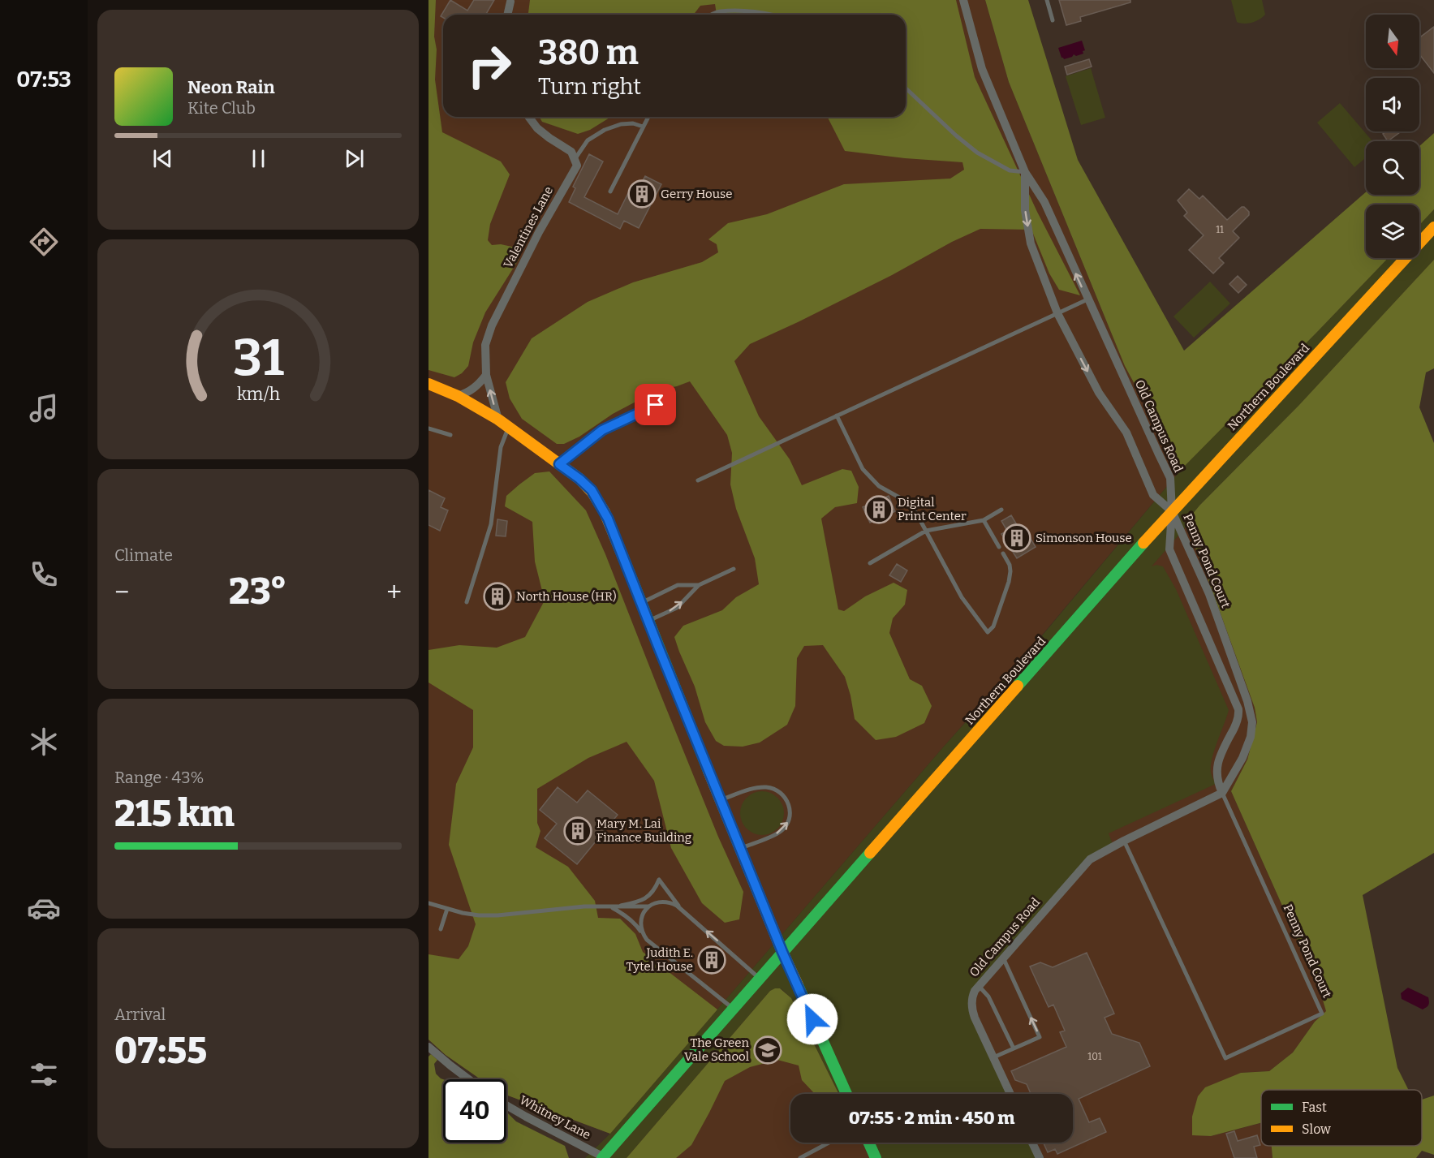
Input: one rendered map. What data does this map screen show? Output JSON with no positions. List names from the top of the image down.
{
  "streets": {
    "main road": ["Northern Boulevard"],
    "street": [
      "Valentines Lane",
      "Old Campus Road",
      "Penny Pond Court",
      "Whitney Lane"
    ]
  },
  "crossings": [
    ["Northern Boulevard", "Old Campus Road"],
    ["Northern Boulevard", "Penny Pond Court"],
    ["Northern Boulevard", "Whitney Lane"],
    ["Old Campus Road", "Penny Pond Court"]
  ],
  "places": {
    "building": [
      "Gerry House",
      "Digital Print Center",
      "Simonson House",
      "North House (HR)",
      "Mary M. Lai Finance Building",
      "Judith E. Tytel House"
    ],
    "school or university": ["The Green Vale School"]
  },
  "house_numbers": ["11", "101"],
  "legend": ["Fast", "Slow"],
  "north": "bottom",
  "page": {
    "tabs": "07:53",
    "turn": ["380 m", "Turn right"],
    "song": ["Neon Rain", "Kite Club"],
    "tile": [
      "Climate",
      ["Range · 43%", "215 km"],
      ["Arrival", "07:55"]
    ],
    "heat": ["−", "23°", "+"],
    "limit": "40",
    "trip": "07:55 · 2 min · 450 m",
    "gauge": ["31", "km/h"]
  }
}
